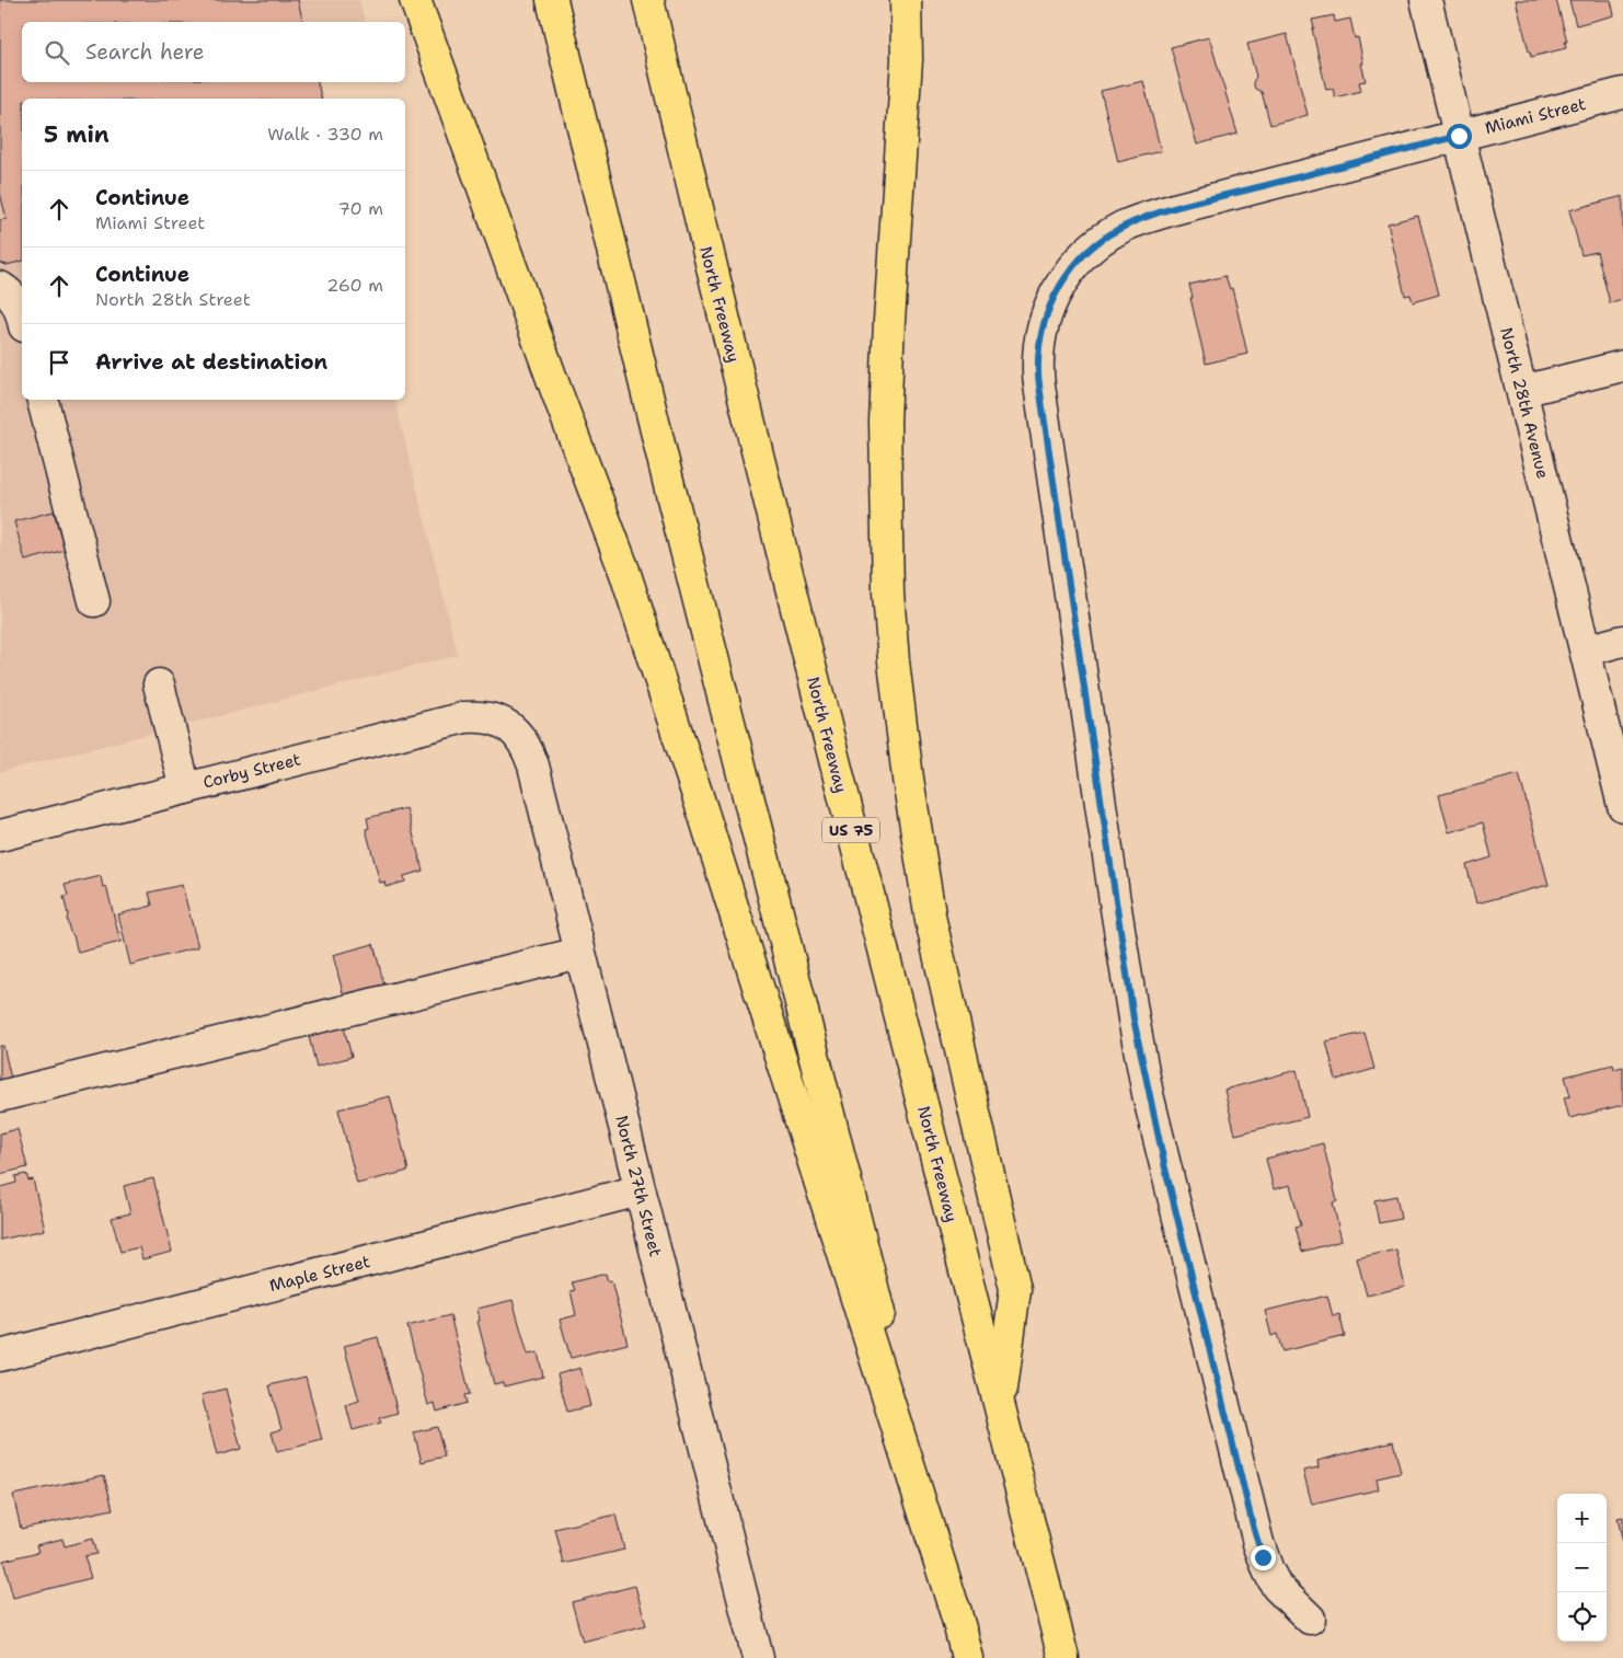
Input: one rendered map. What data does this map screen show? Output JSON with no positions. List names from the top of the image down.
{
  "streets": {
    "highway": ["North Freeway", "US 75"],
    "street": [
      "Miami Street",
      "North 28th Avenue",
      "Corby Street",
      "North 27th Street",
      "Maple Street"
    ]
  },
  "crossings": [
    ["Miami Street", "North 28th Avenue"],
    ["Corby Street", "North 27th Street"],
    ["North 27th Street", "Maple Street"]
  ],
  "page": {
    "search": "Search here",
    "heading": ["5 min", "Walk · 330 m"],
    "list": [
      ["Continue", "Miami Street", "70 m"],
      ["Continue", "North 28th Street", "260 m"],
      "Arrive at destination"
    ],
    "map_buttons": ["+", "−"]
  }
}
